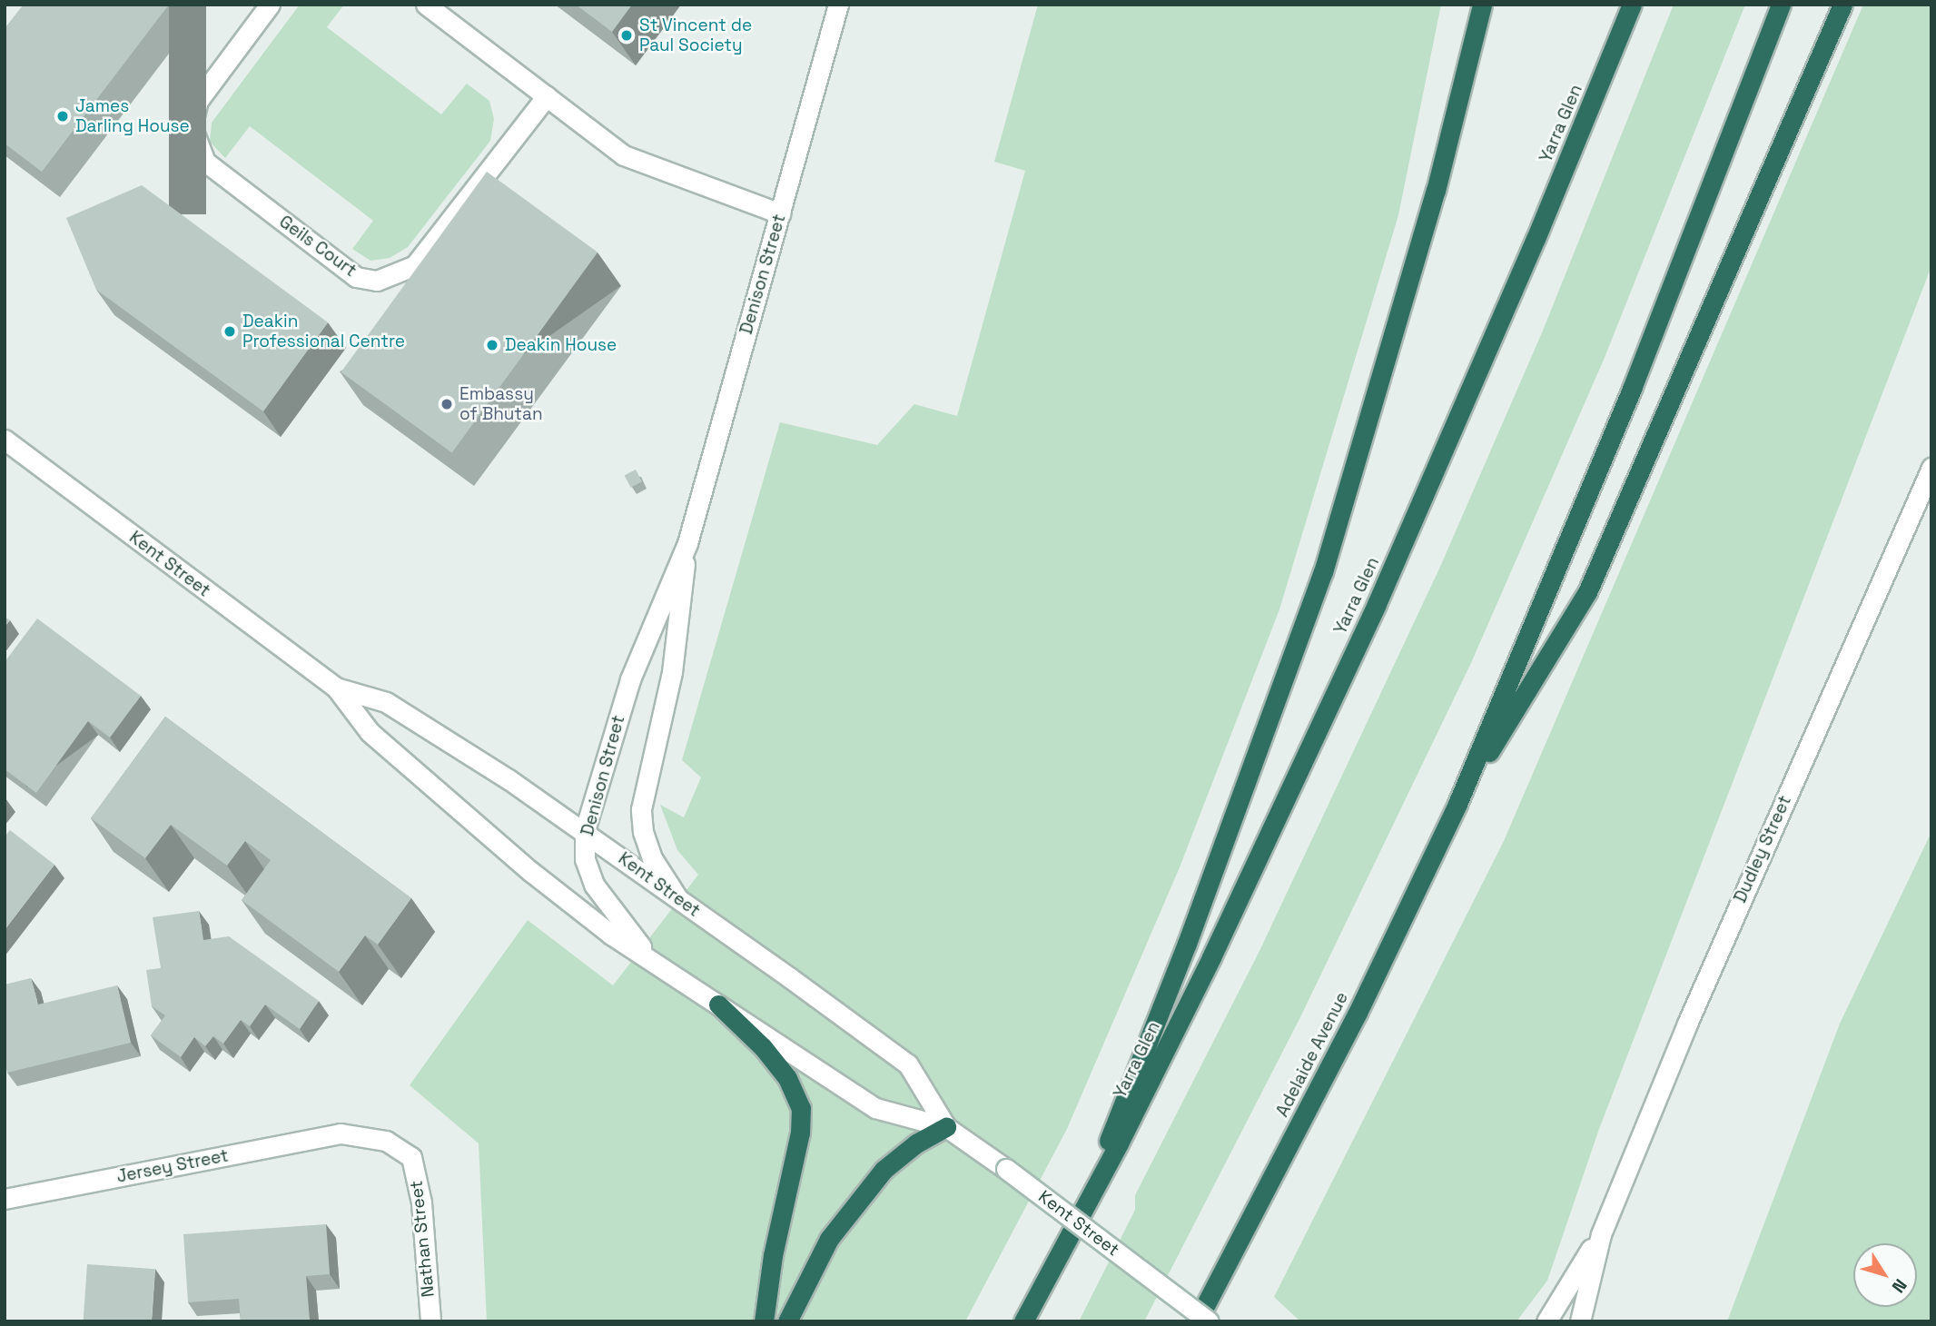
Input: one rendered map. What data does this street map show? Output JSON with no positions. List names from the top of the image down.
{
  "streets": {
    "highway": ["Yarra Glen", "Adelaide Avenue"],
    "main road": [
      "Geils Court",
      "Denison Street",
      "Kent Street",
      "Dudley Street",
      "Jersey Street",
      "Nathan Street"
    ]
  },
  "crossings": [
    ["Denison Street", "Kent Street"],
    ["Jersey Street", "Nathan Street"]
  ],
  "places": [
    "St Vincent de Paul Society",
    "James Darling House",
    "Deakin Professional Centre",
    "Deakin House",
    "Embassy of Bhutan"
  ],
  "north": "bottom right"
}
